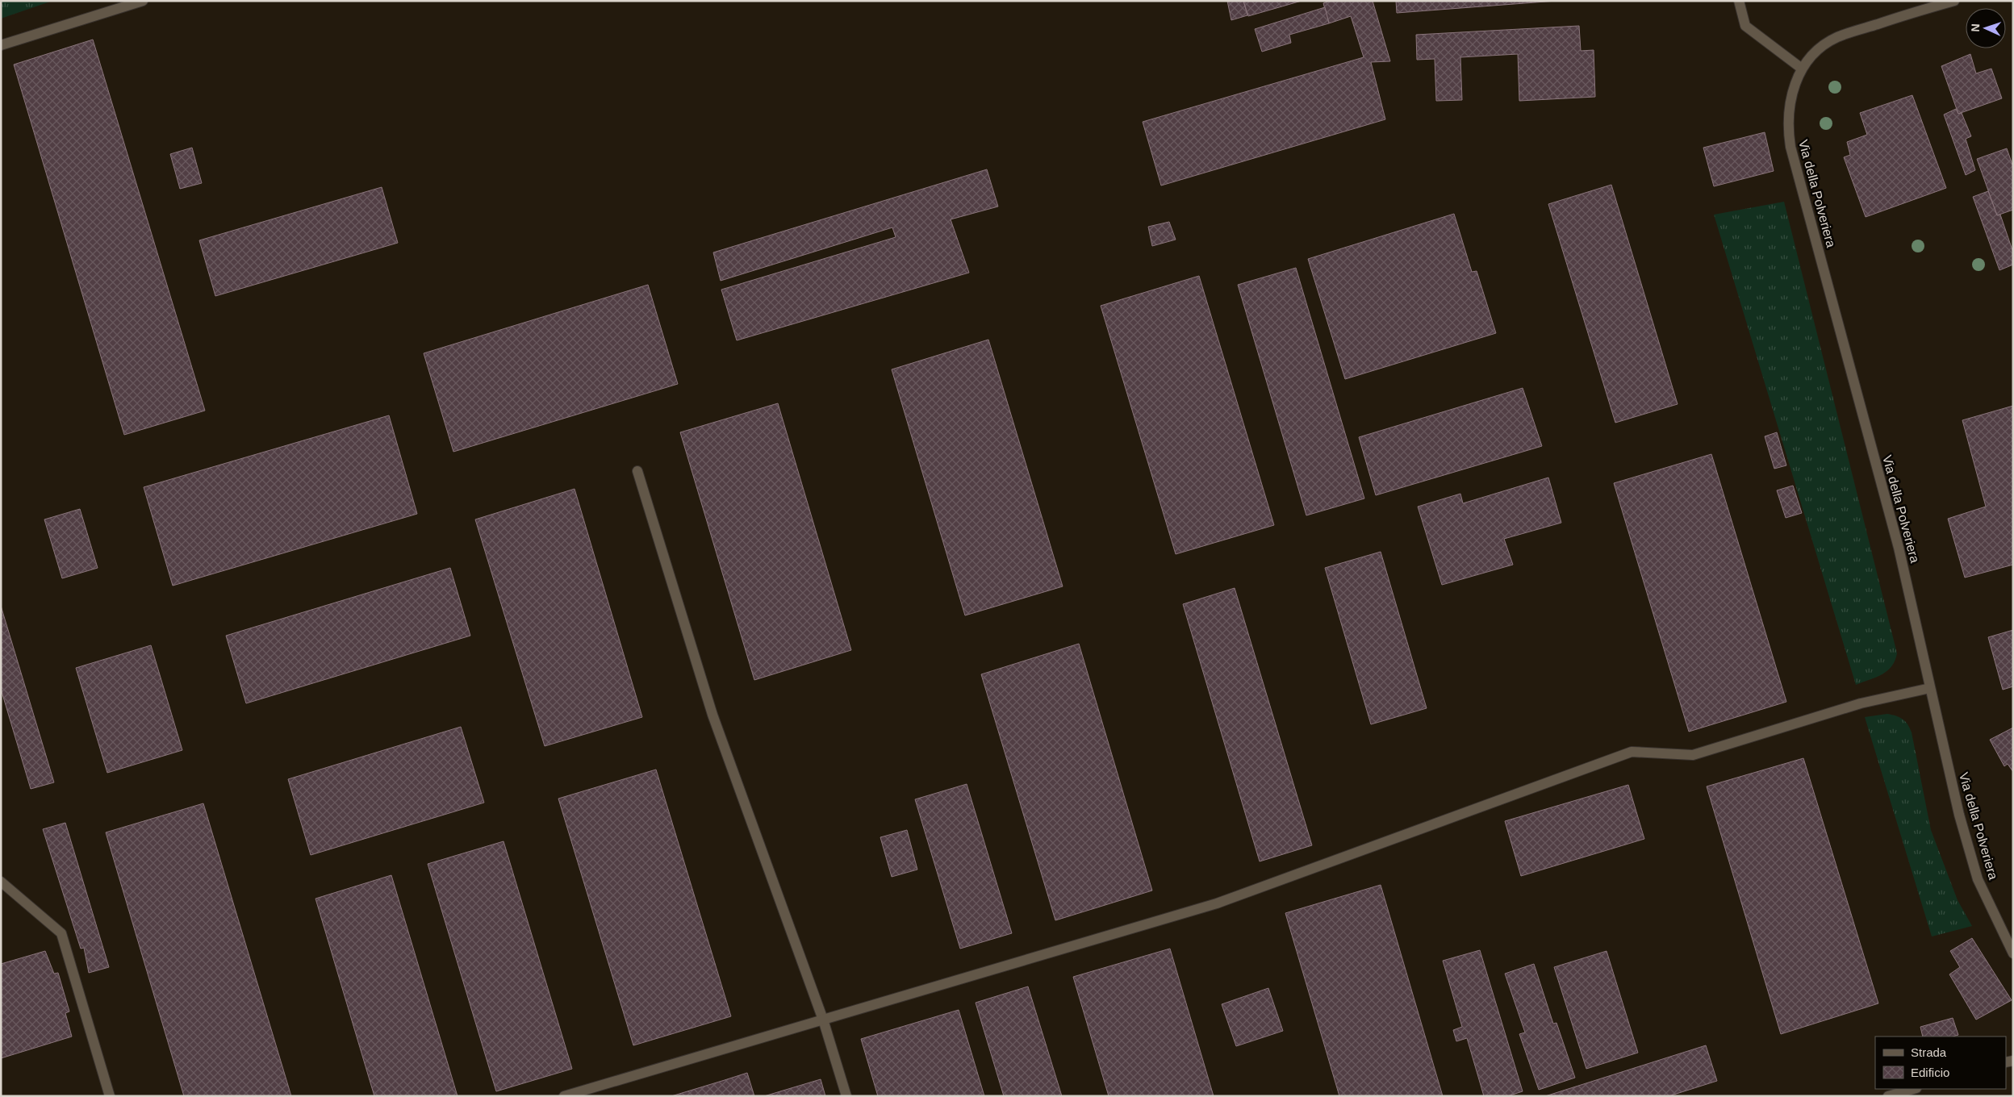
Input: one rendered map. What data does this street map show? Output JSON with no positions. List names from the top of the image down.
{
  "streets": {
    "street": ["Via della Polveriera"]
  },
  "legend": ["Strada", "Edificio"],
  "north": "left"
}
